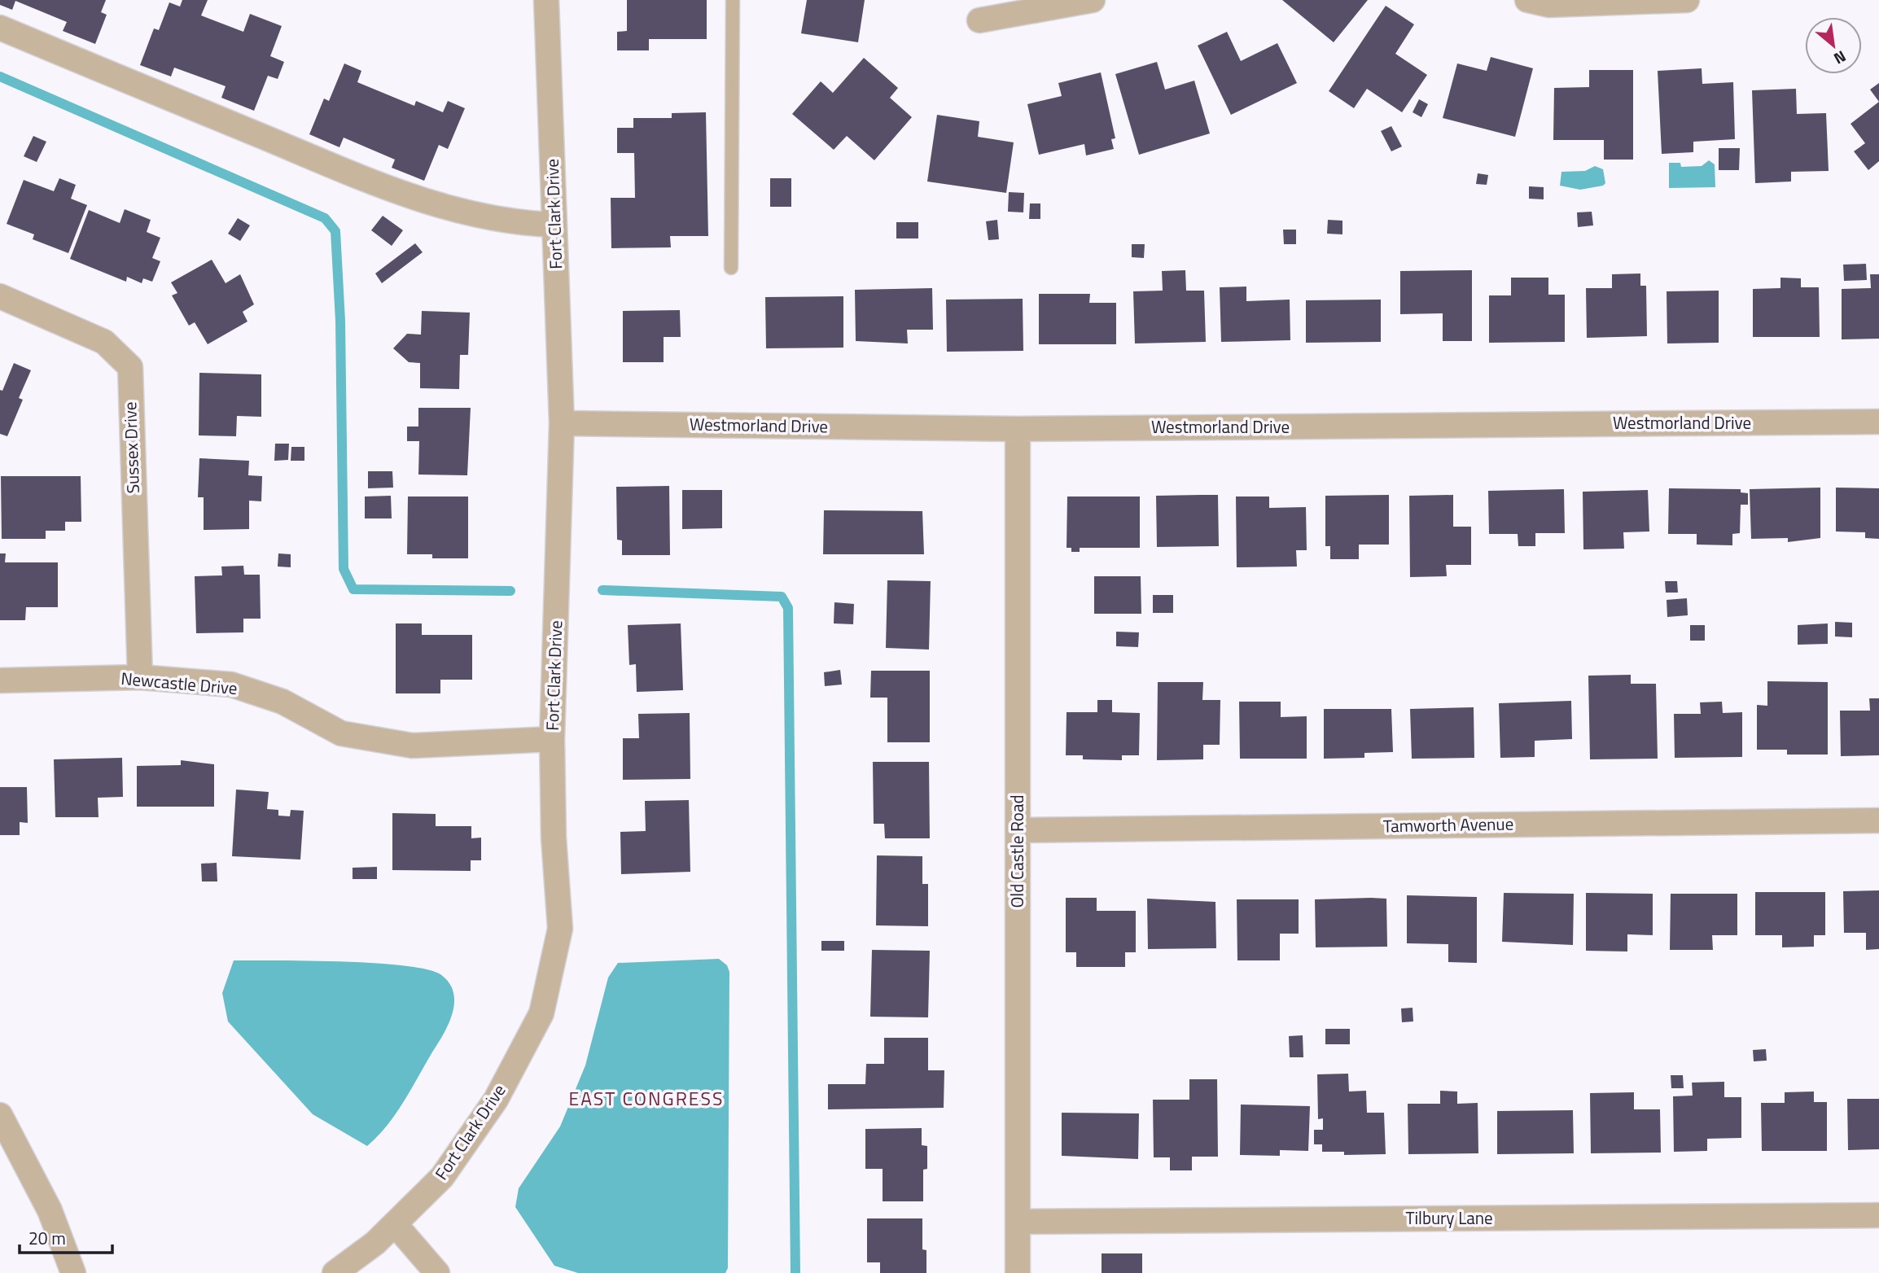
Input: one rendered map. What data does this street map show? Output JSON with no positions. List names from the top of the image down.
{
  "streets": {
    "street": [
      "Fort Clark Drive",
      "Westmorland Drive",
      "Sussex Drive",
      "Newcastle Drive",
      "Tamworth Avenue",
      "Old Castle Road",
      "Tilbury Lane"
    ]
  },
  "crossings": [
    ["Fort Clark Drive", "Westmorland Drive"],
    ["Fort Clark Drive", "Newcastle Drive"],
    ["Westmorland Drive", "Old Castle Road"],
    ["Sussex Drive", "Newcastle Drive"],
    ["Tamworth Avenue", "Old Castle Road"],
    ["Old Castle Road", "Tilbury Lane"]
  ],
  "districts": ["EAST CONGRESS"],
  "scale_bar": "20 m",
  "north": "bottom right"
}
